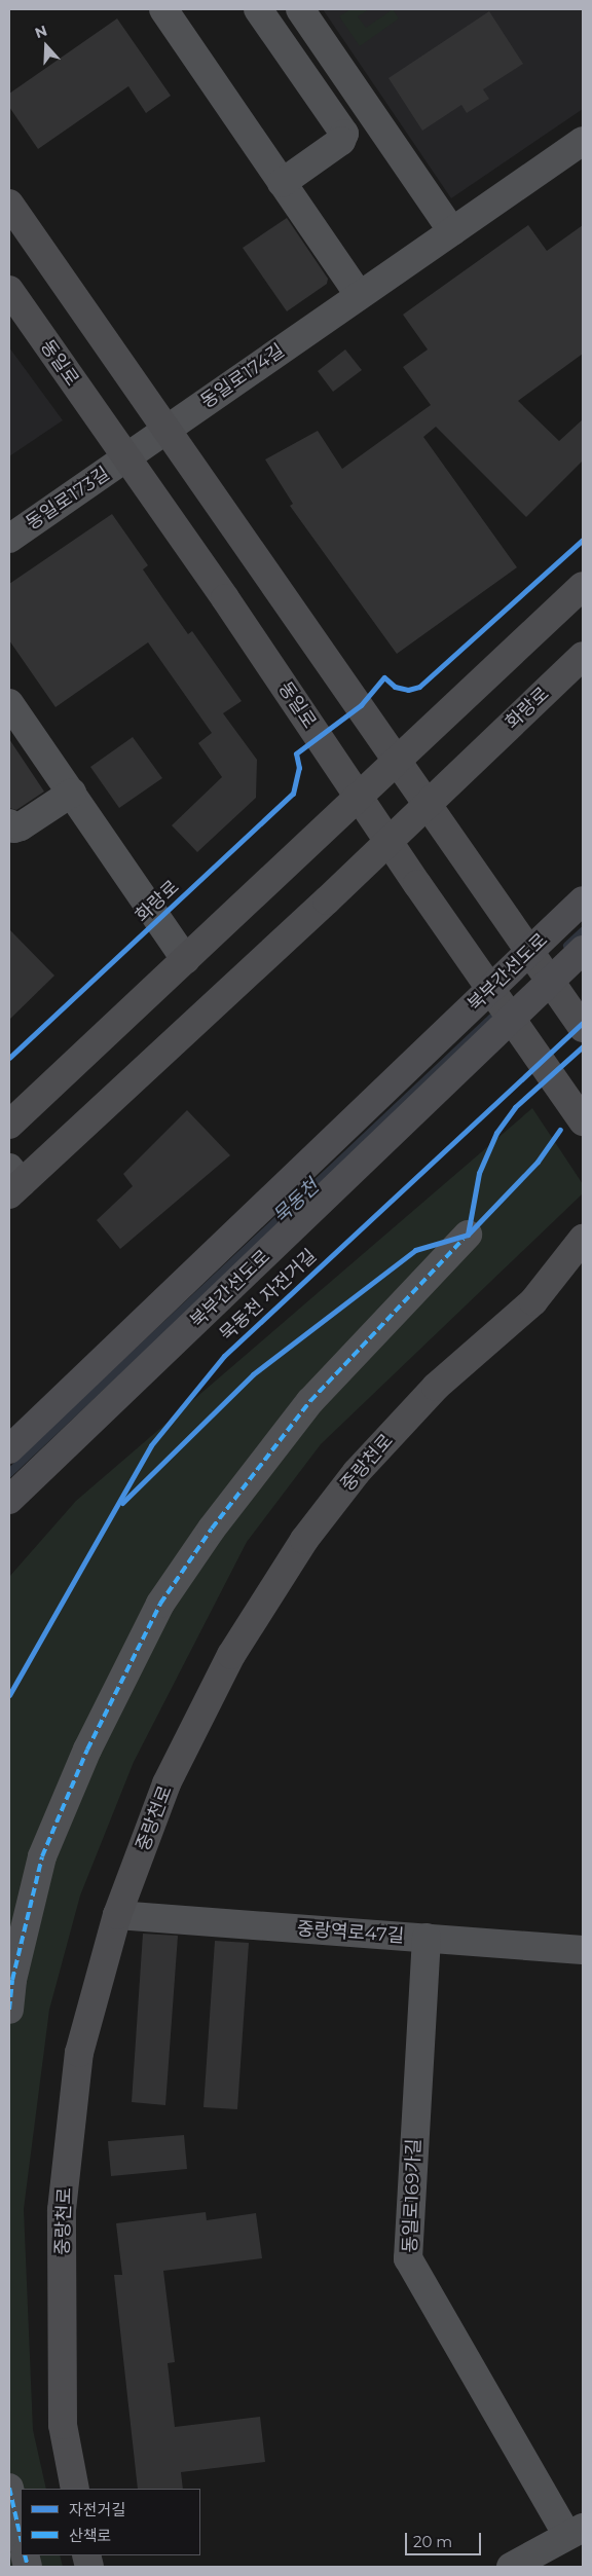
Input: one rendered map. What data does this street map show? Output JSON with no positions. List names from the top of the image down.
{
  "streets": {
    "highway": ["북부간선도로"],
    "main road": ["동일로", "화랑로", "중랑천로"],
    "street": [
      "동일로174길",
      "동일로173길",
      "중랑역로47길",
      "동일로169가길"
    ],
    "cycle path": ["묵동천 자전거길"]
  },
  "crossings": [
    ["동일로", "동일로174길"],
    ["동일로", "동일로173길"],
    ["동일로", "화랑로"],
    ["동일로174길", "동일로173길"],
    ["중랑천로", "중랑역로47길"],
    ["중랑역로47길", "동일로169가길"]
  ],
  "water": ["묵동천"],
  "legend": ["자전거길", "산책로"],
  "scale_bar": "20 m",
  "north": "top"
}
